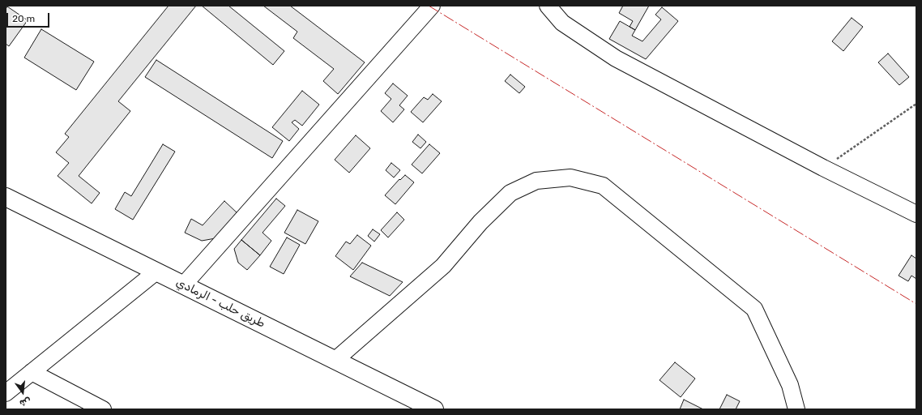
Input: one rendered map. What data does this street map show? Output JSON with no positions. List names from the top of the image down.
{
  "streets": {
    "highway": ["طريق حلب - الرمادي"]
  },
  "scale_bar": "20 m",
  "north": "bottom"
}
